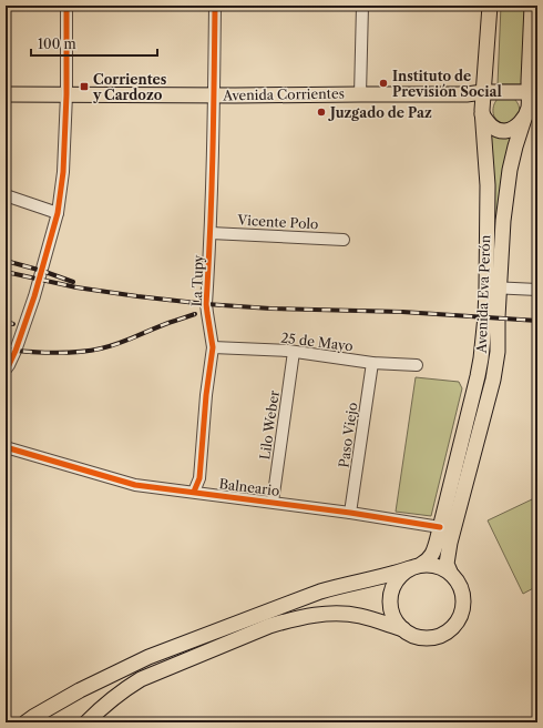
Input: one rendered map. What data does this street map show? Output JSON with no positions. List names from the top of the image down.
{
  "streets": {
    "main road": ["Avenida Corrientes", "Avenida Eva Perón"],
    "street": [
      "Vicente Polo",
      "La Tupy",
      "25 de Mayo",
      "Lilo Weber",
      "Paso Viejo",
      "Balneario"
    ]
  },
  "crossings": [
    ["Avenida Corrientes", "La Tupy"],
    ["Avenida Corrientes", "Avenida Eva Perón"],
    ["Vicente Polo", "La Tupy"],
    ["La Tupy", "25 de Mayo"],
    ["La Tupy", "Balneario"],
    ["Avenida Eva Perón", "Balneario"],
    ["25 de Mayo", "Lilo Weber"],
    ["25 de Mayo", "Paso Viejo"],
    ["Lilo Weber", "Balneario"],
    ["Paso Viejo", "Balneario"]
  ],
  "places": {
    "other": ["Instituto de Previsión Social", "Juzgado de Paz"],
    "transit": ["Corrientes y Cardozo"]
  },
  "scale_bar": "100 m"
}
